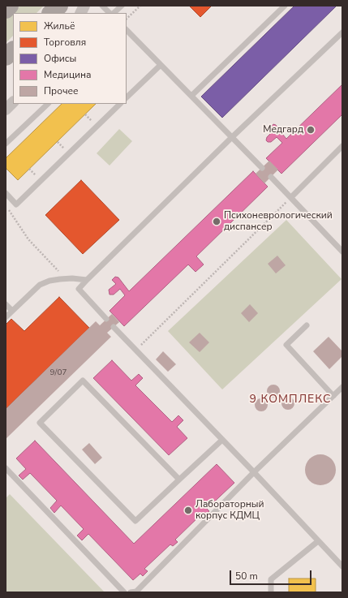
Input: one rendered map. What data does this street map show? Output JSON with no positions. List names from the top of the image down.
{
  "districts": ["9 КОМПЛЕКС"],
  "places": ["Медгард", "Психоневрологический диспансер", "Лабораторный корпус КДМЦ"],
  "house_numbers": ["9/07"],
  "legend": [
    "Жильё",
    "Торговля",
    "Офисы",
    "Медицина",
    "Прочее"
  ],
  "scale_bar": "50 m"
}
